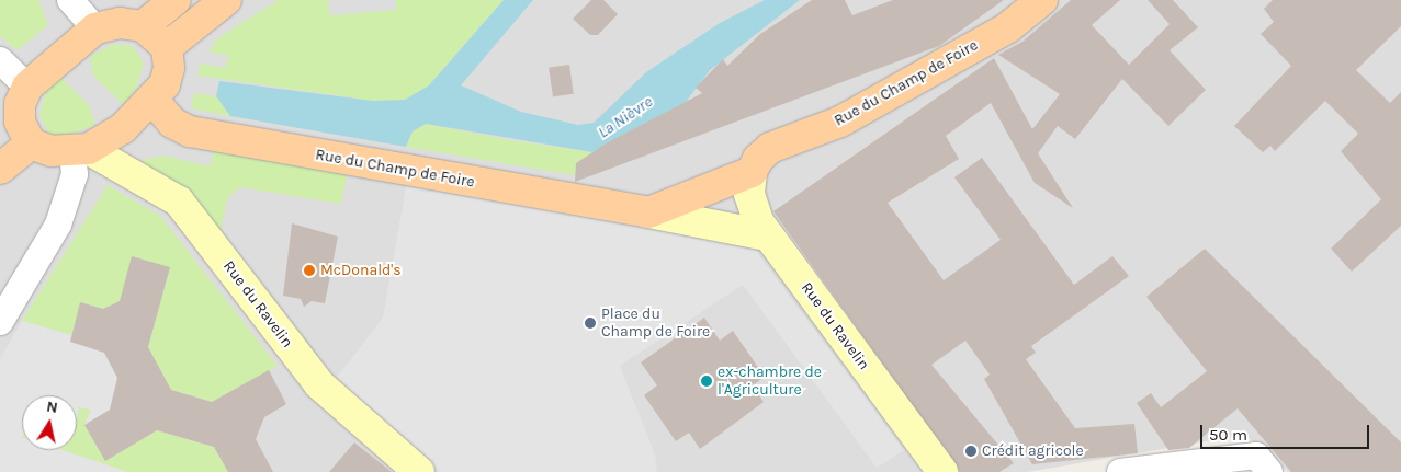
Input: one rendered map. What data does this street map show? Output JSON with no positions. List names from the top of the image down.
{
  "streets": {
    "main road": ["Rue du Champ de Foire", "Rue du Ravelin"]
  },
  "crossings": [
    ["Rue du Champ de Foire", "Rue du Ravelin"]
  ],
  "water": ["La Nièvre"],
  "places": [
    "McDonald's",
    "Place du Champ de Foire",
    "ex-chambre de l'Agriculture",
    "Crédit agricole"
  ],
  "scale_bar": "50 m",
  "north": "top"
}
